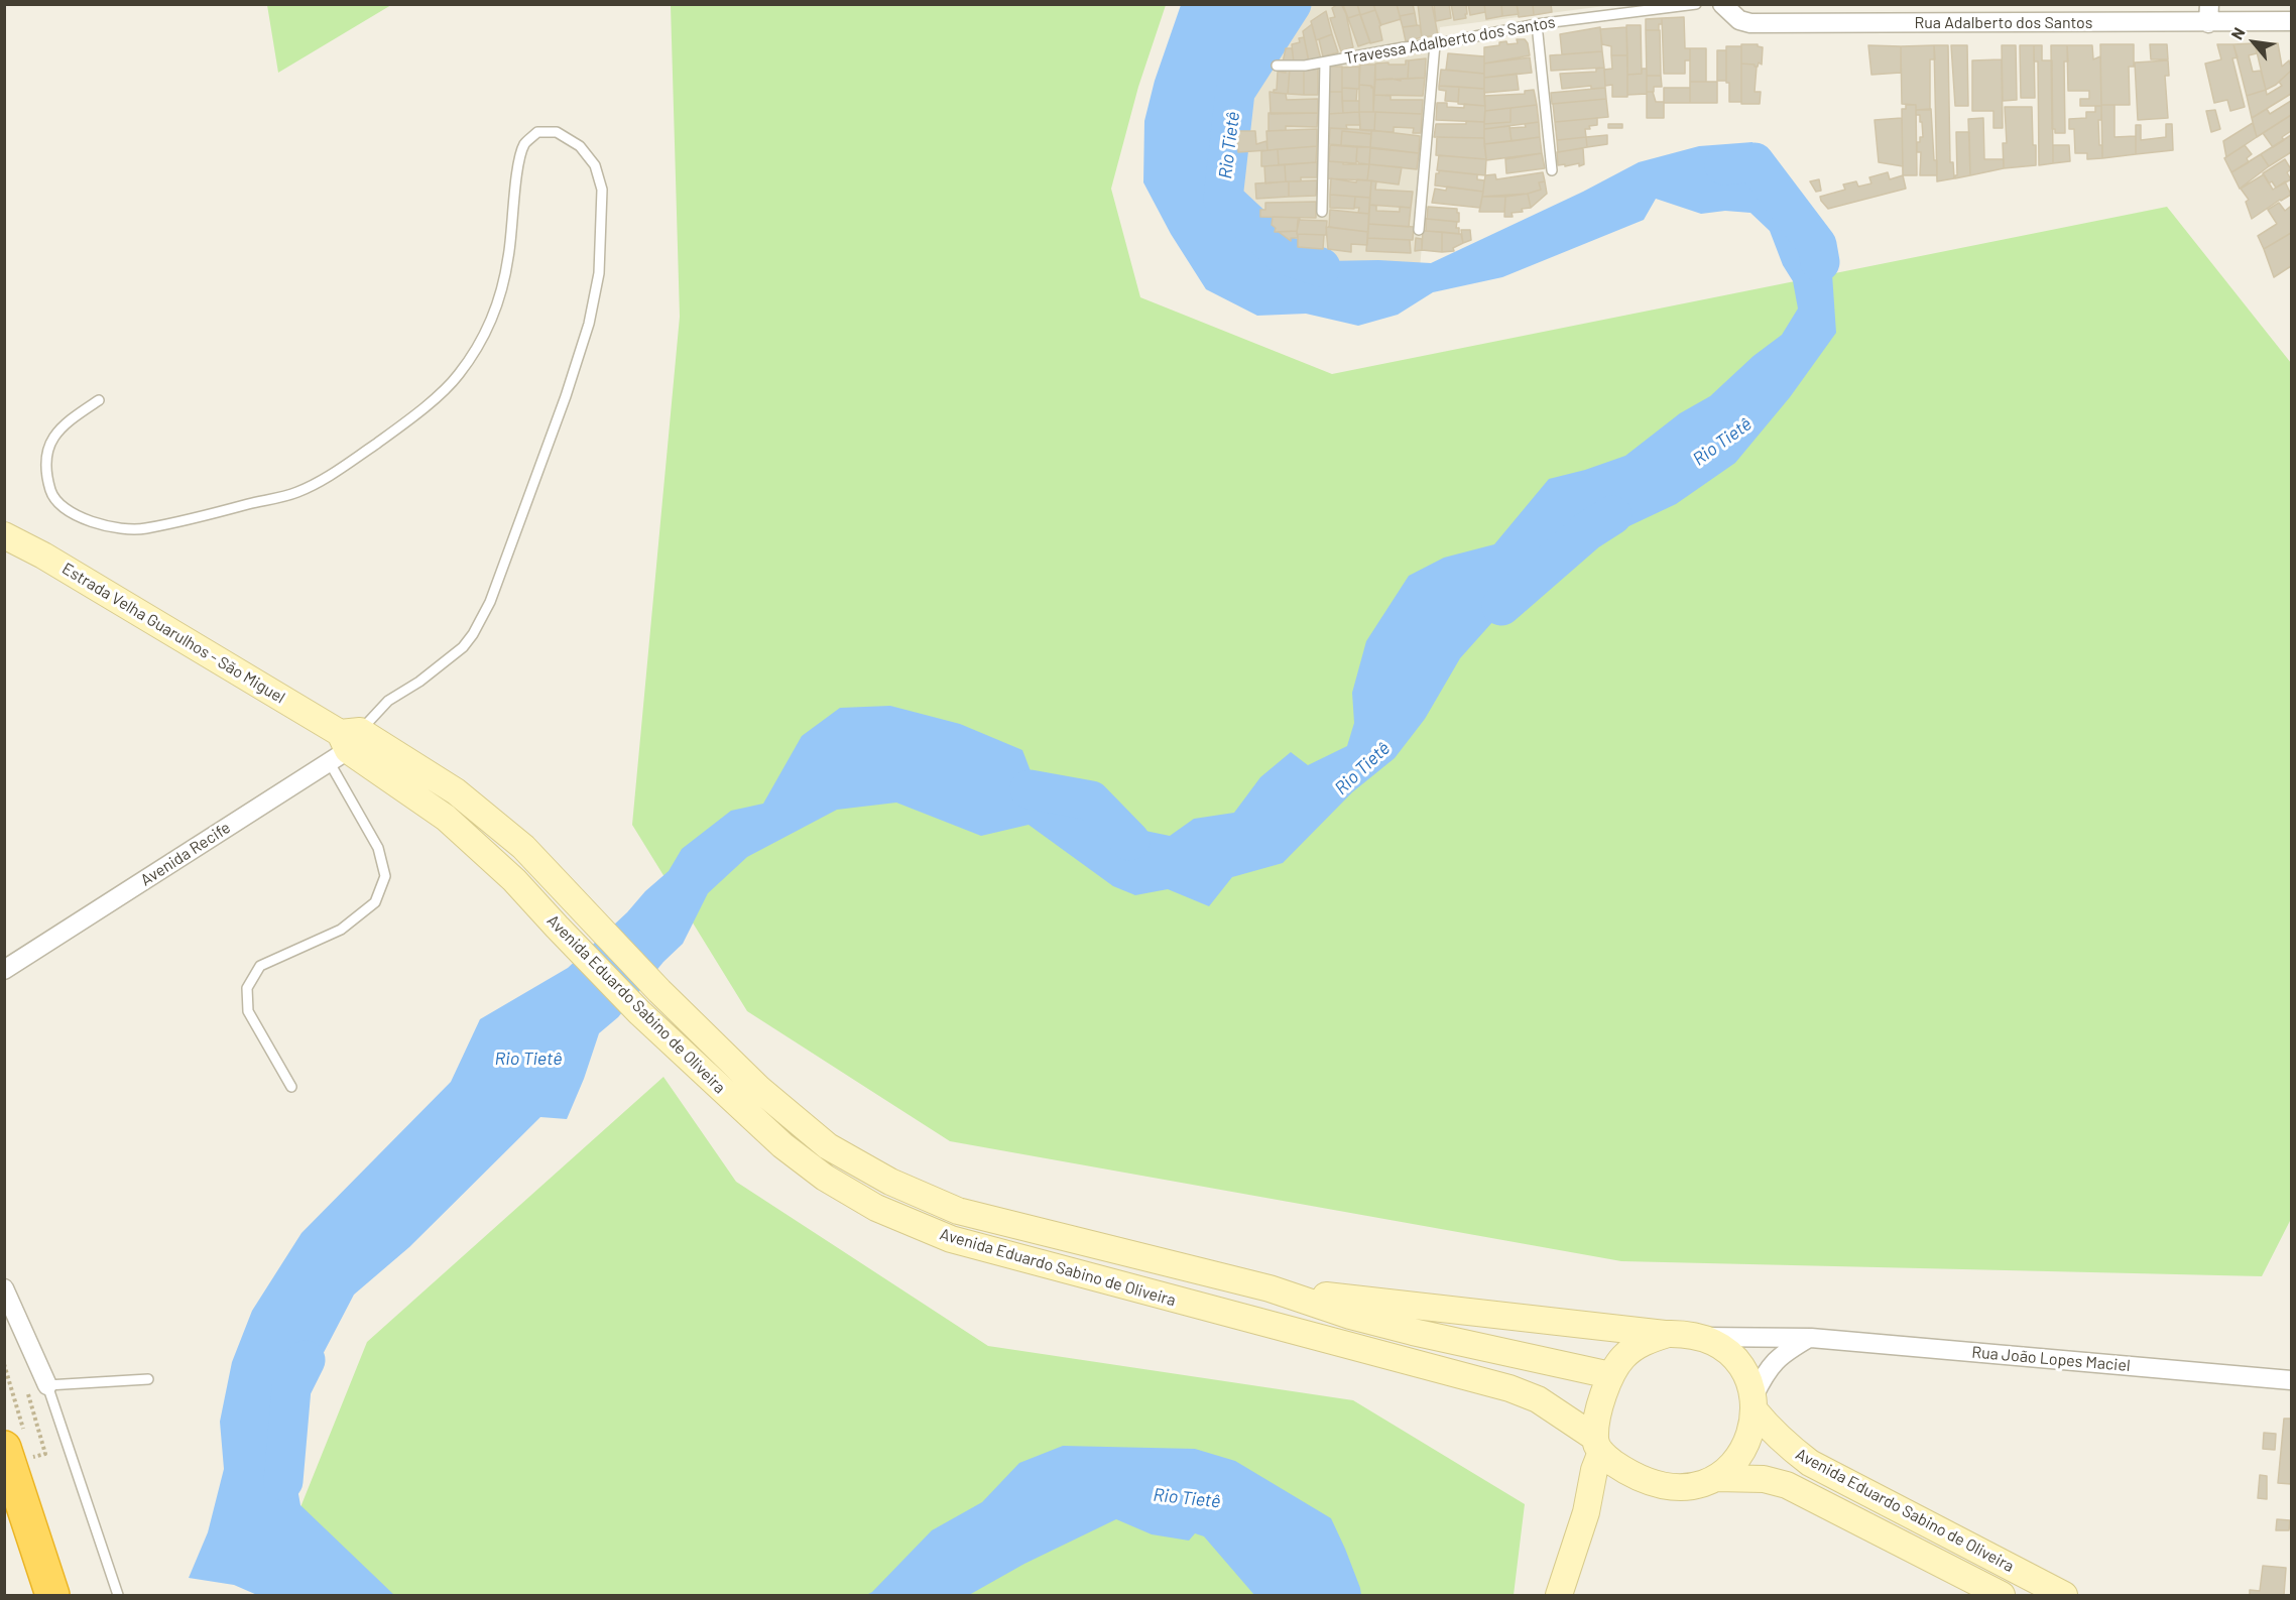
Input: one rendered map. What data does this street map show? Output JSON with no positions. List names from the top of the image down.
{
  "streets": {
    "main road": ["Estrada Velha Guarulhos - São Miguel", "Avenida Eduardo Sabino de Oliveira"],
    "street": ["Rua Adalberto dos Santos", "Avenida Recife", "Rua João Lopes Maciel"],
    "lane": ["Travessa Adalberto dos Santos"]
  },
  "crossings": [
    ["Estrada Velha Guarulhos - São Miguel", "Avenida Recife"],
    ["Estrada Velha Guarulhos - São Miguel", "Avenida Eduardo Sabino de Oliveira"],
    ["Avenida Recife", "Avenida Eduardo Sabino de Oliveira"],
    ["Avenida Eduardo Sabino de Oliveira", "Rua João Lopes Maciel"]
  ],
  "water": ["Rio Tietê"],
  "north": "top left"
}
